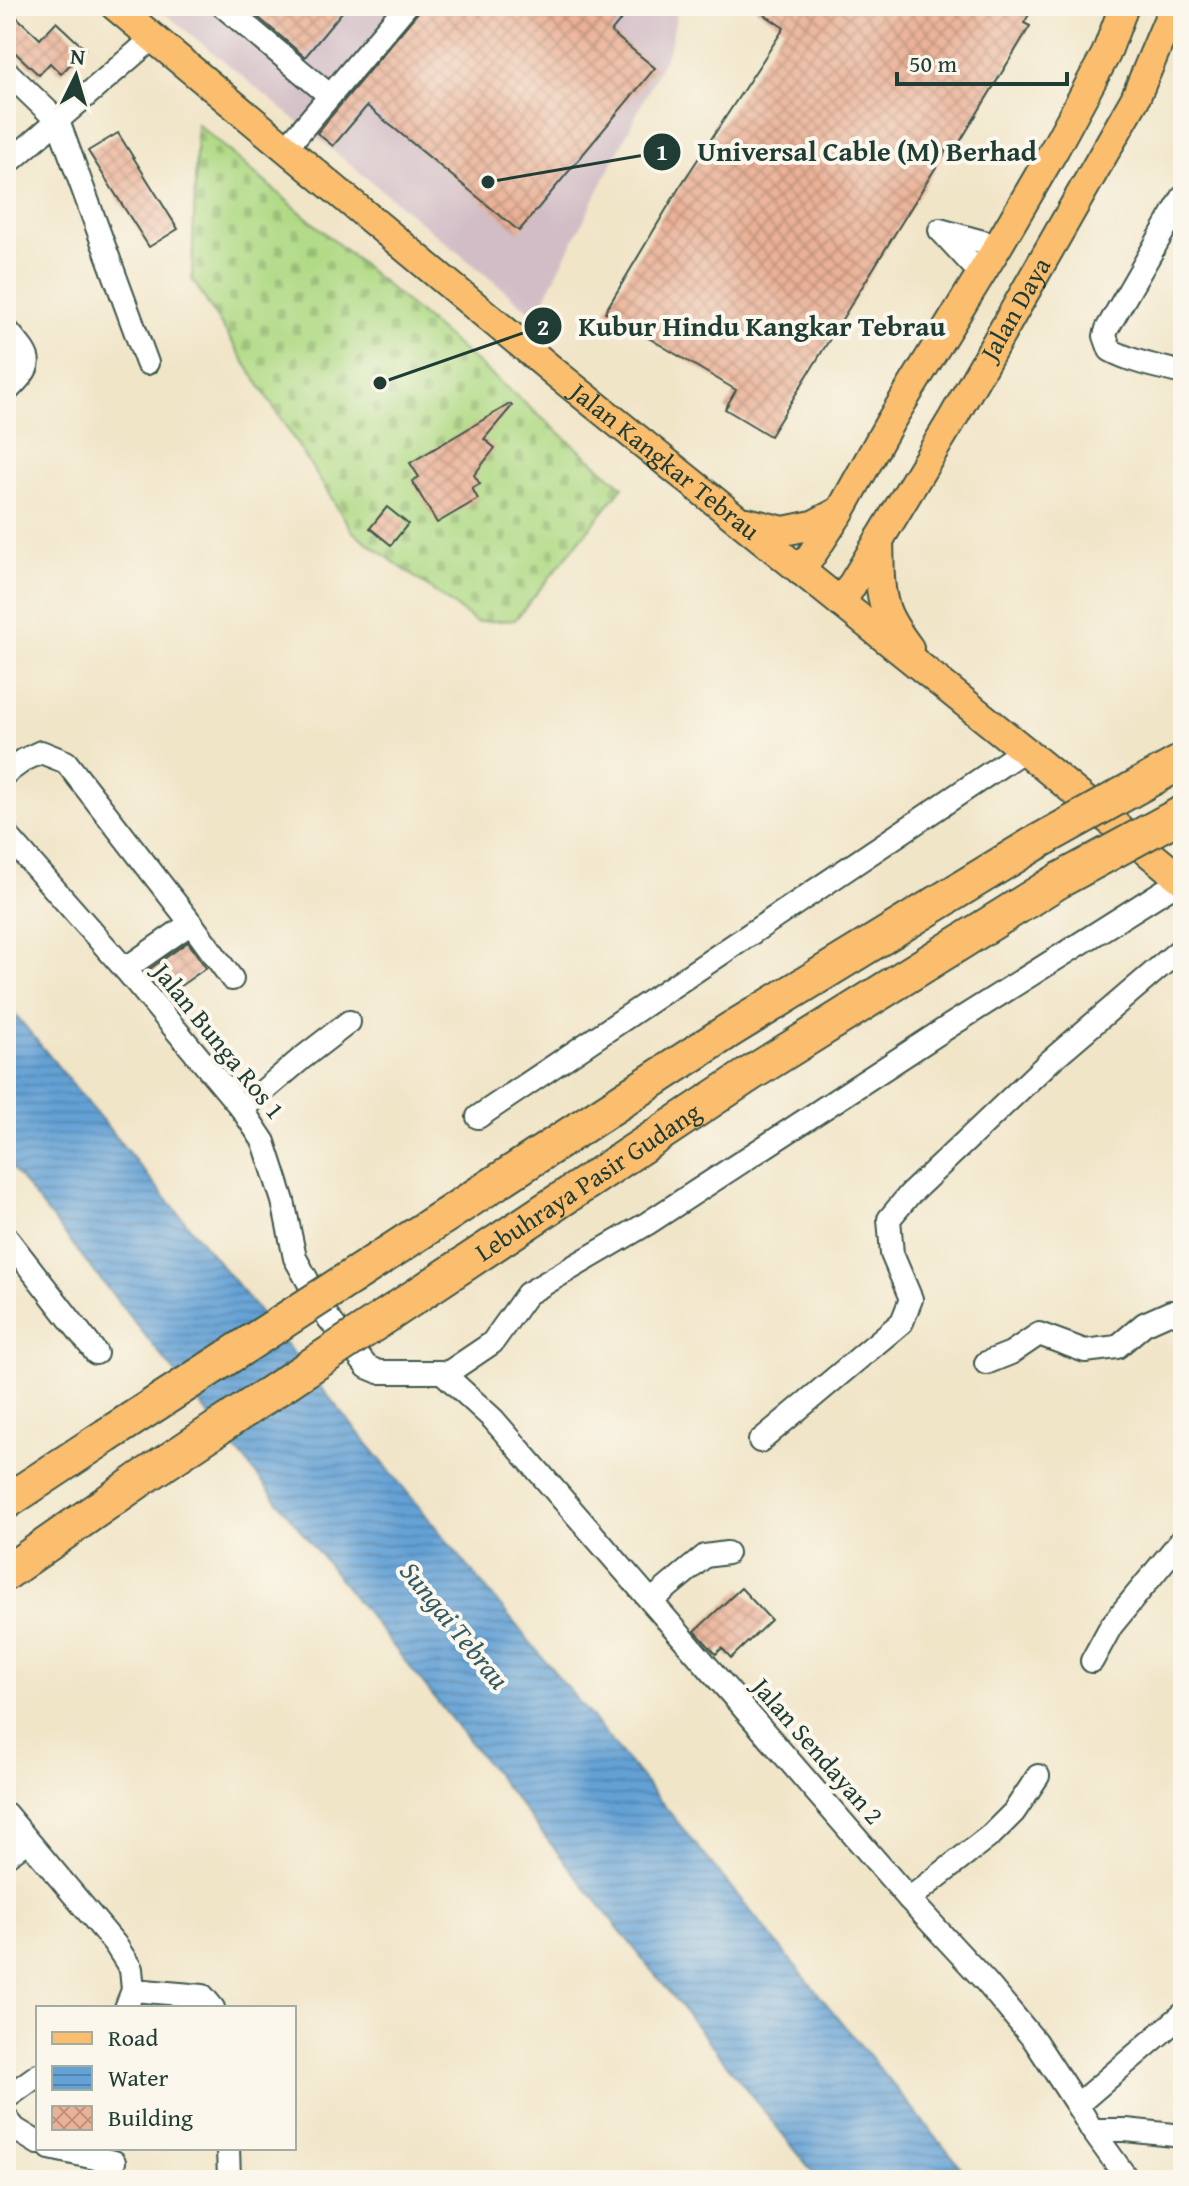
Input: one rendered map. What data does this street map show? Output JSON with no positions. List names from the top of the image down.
{
  "streets": {
    "highway": ["Lebuhraya Pasir Gudang"],
    "main road": ["Jalan Daya", "Jalan Kangkar Tebrau"],
    "street": ["Jalan Bunga Ros 1", "Jalan Sendayan 2"]
  },
  "crossings": [
    ["Jalan Daya", "Jalan Kangkar Tebrau"],
    ["Jalan Bunga Ros 1", "Jalan Sendayan 2"]
  ],
  "water": ["Sungai Tebrau"],
  "places": ["Universal Cable (M) Berhad", "Kubur Hindu Kangkar Tebrau"],
  "legend": ["Road", "Water", "Building"],
  "scale_bar": "50 m",
  "north": "top"
}
